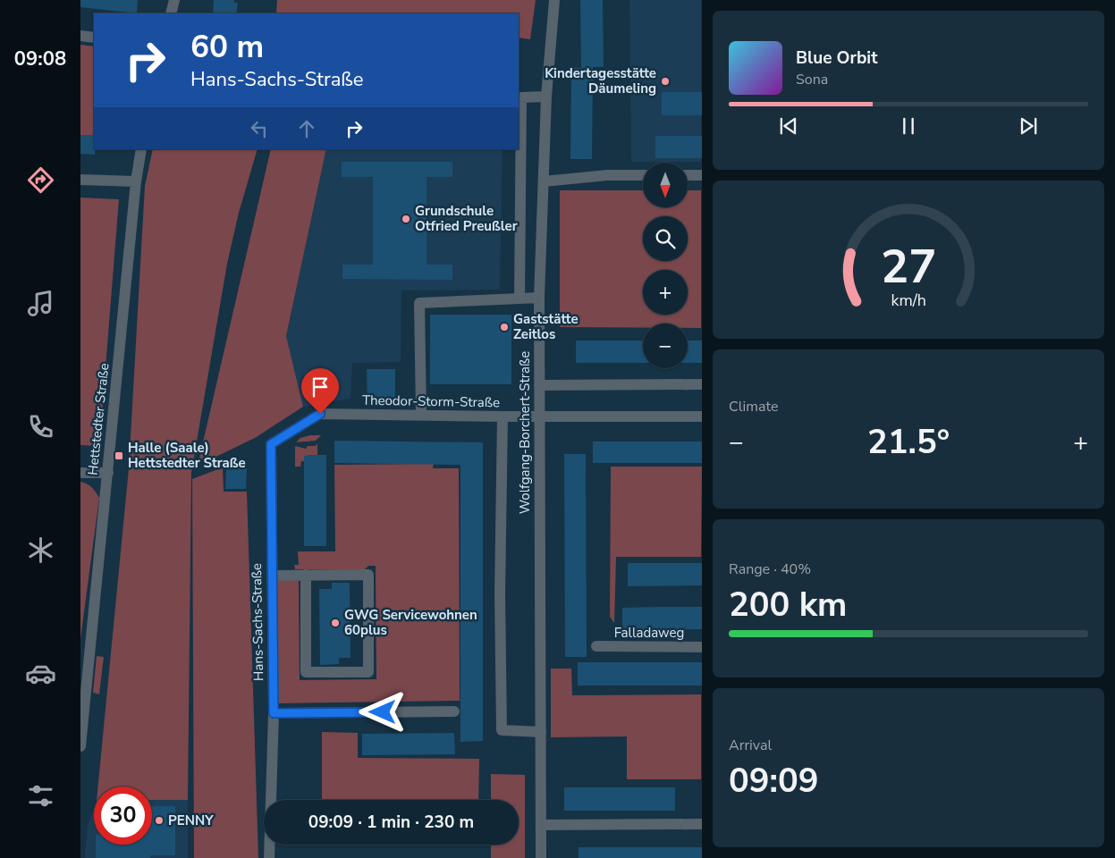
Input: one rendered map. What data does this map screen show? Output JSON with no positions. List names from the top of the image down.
{
  "streets": {
    "street": [
      "Theodor-Storm-Straße",
      "Hettstedter Straße",
      "Wolfgang-Borchert-Straße",
      "Hans-Sachs-Straße",
      "Falladaweg"
    ]
  },
  "crossings": [
    ["Theodor-Storm-Straße", "Wolfgang-Borchert-Straße"],
    ["Theodor-Storm-Straße", "Hans-Sachs-Straße"]
  ],
  "places": {
    "other": [
      "Kindertagesstätte Däumeling",
      "Grundschule Otfried Preußler",
      "Gaststätte Zeitlos",
      "GWG Servicewohnen 60plus",
      "PENNY"
    ],
    "transit": ["Halle (Saale) Hettstedter Straße"]
  },
  "north": "bottom",
  "page": {
    "tabs": "09:08",
    "turn": ["60 m", "Hans-Sachs-Straße"],
    "song": ["Blue Orbit", "Sona"],
    "map_buttons": ["+", "−"],
    "tile": [
      "Climate",
      ["Range · 40%", "200 km"],
      ["Arrival", "09:09"]
    ],
    "heat": ["−", "21.5°", "+"],
    "limit": "30",
    "trip": "09:09 · 1 min · 230 m",
    "gauge": ["27", "km/h"]
  }
}
